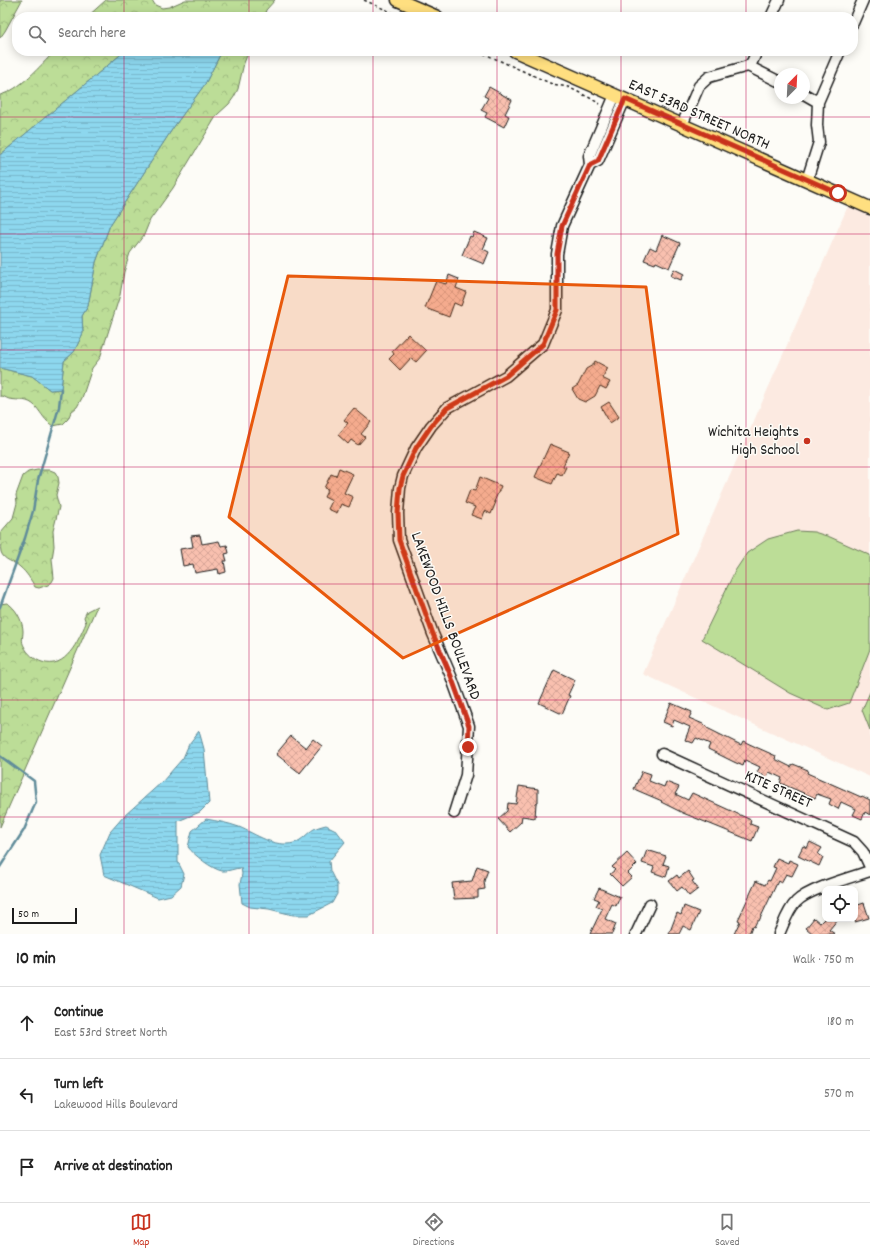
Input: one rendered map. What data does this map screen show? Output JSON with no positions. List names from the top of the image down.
{
  "streets": {
    "main road": ["EAST 53RD STREET NORTH"],
    "street": ["LAKEWOOD HILLS BOULEVARD", "KITE STREET"]
  },
  "crossings": [
    ["EAST 53RD STREET NORTH", "LAKEWOOD HILLS BOULEVARD"]
  ],
  "places": ["Wichita Heights High School"],
  "scale_bar": "50 m",
  "north": "top right",
  "page": {
    "search": "Search here",
    "scale": "50 m",
    "heading": ["10 min", "Walk · 750 m"],
    "list": [
      ["Continue", "East 53rd Street North", "180 m"],
      ["Turn left", "Lakewood Hills Boulevard", "570 m"],
      "Arrive at destination"
    ],
    "nav": ["Map", "Directions", "Saved"]
  }
}
